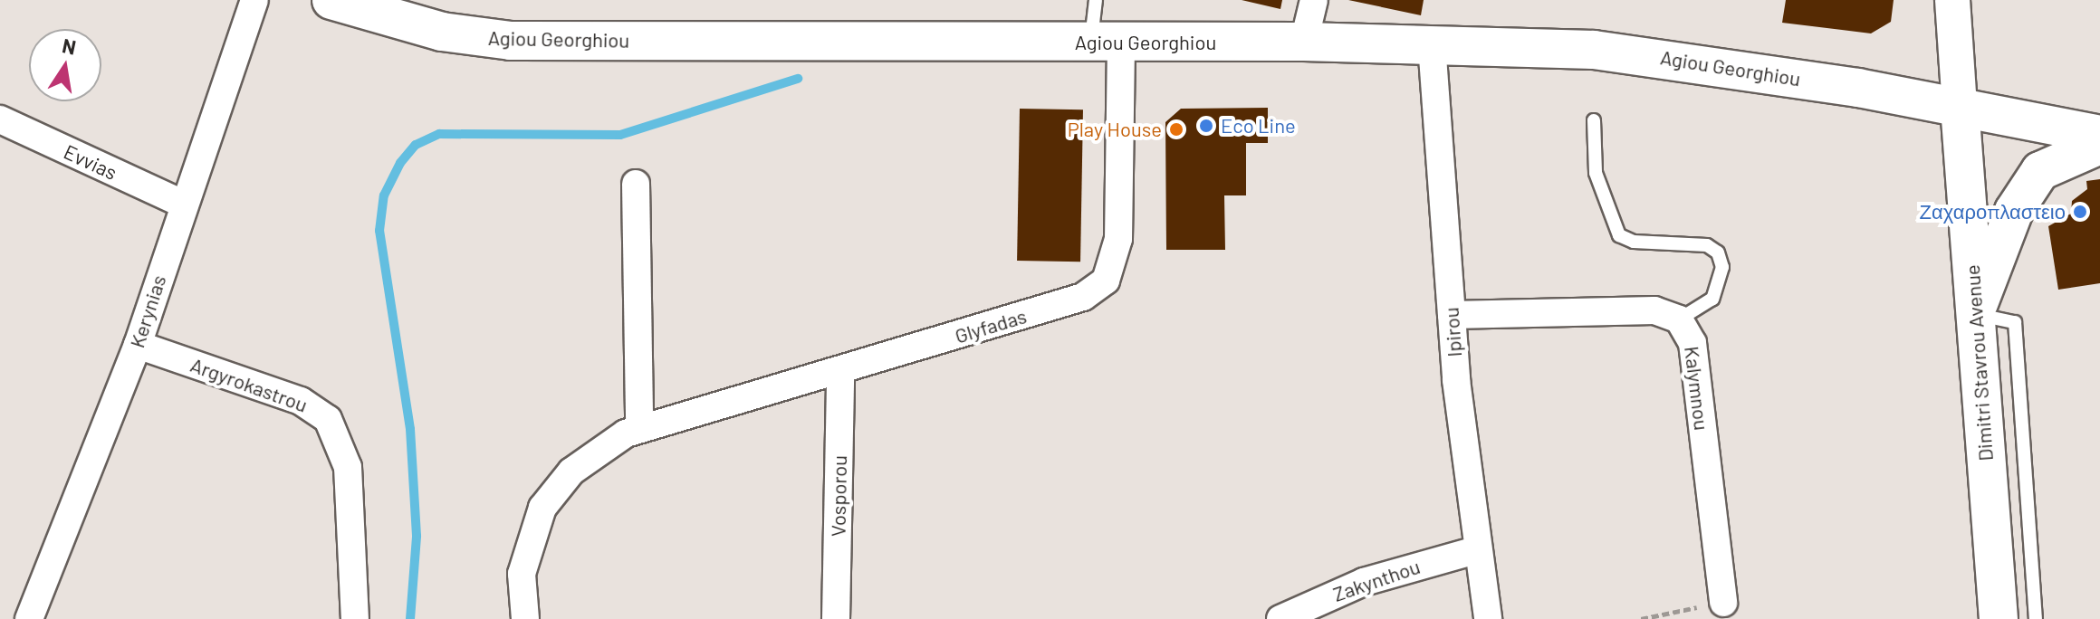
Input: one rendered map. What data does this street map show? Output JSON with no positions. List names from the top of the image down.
{
  "streets": {
    "main road": ["Agiou Georghiou", "Dimitri Stavrou Avenue"],
    "street": [
      "Evvias",
      "Kerynias",
      "Glyfadas",
      "Ipirou",
      "Argyrokastrou",
      "Kalymnou",
      "Vosporou",
      "Zakynthou"
    ]
  },
  "crossings": [
    ["Agiou Georghiou", "Glyfadas"],
    ["Agiou Georghiou", "Ipirou"],
    ["Agiou Georghiou", "Dimitri Stavrou Avenue"],
    ["Evvias", "Kerynias"],
    ["Kerynias", "Argyrokastrou"],
    ["Glyfadas", "Vosporou"],
    ["Ipirou", "Kalymnou"],
    ["Ipirou", "Zakynthou"]
  ],
  "places": ["Eco Line", "Play House", "Ζαχαροπλαστειο"],
  "north": "top"
}
